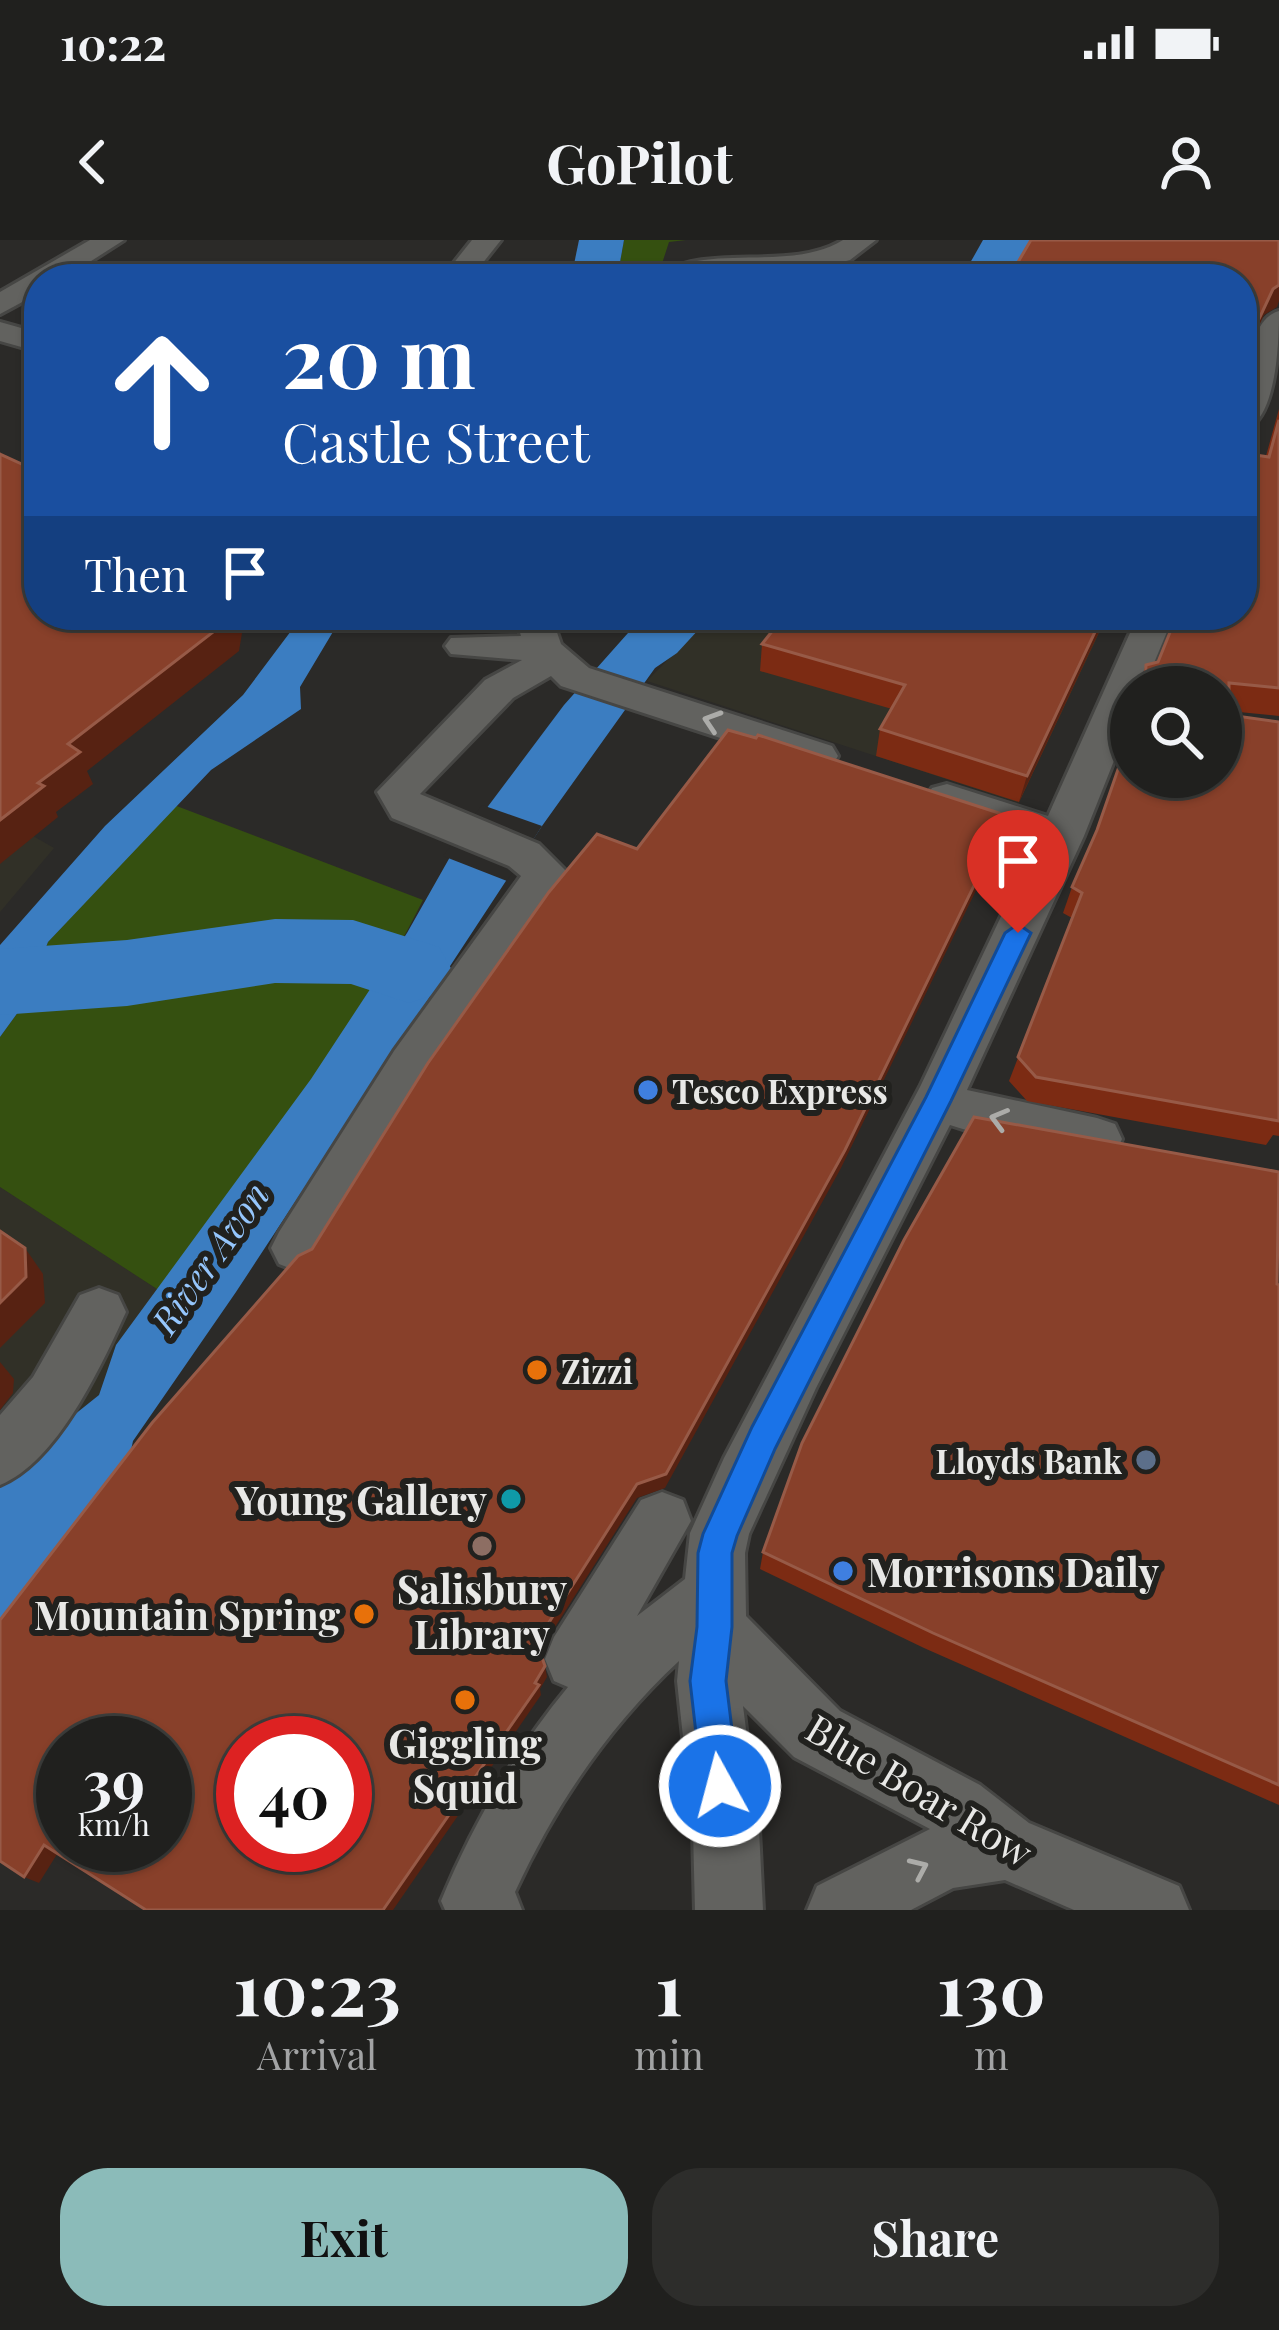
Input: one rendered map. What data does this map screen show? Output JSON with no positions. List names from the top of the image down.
{
  "streets": {
    "street": ["Blue Boar Row"]
  },
  "water": ["River Avon"],
  "places": [
    "Tesco Express",
    "Zizzi",
    "Lloyds Bank",
    "Young Gallery",
    "Salisbury Library",
    "Morrisons Daily",
    "Mountain Spring",
    "Giggling Squid"
  ],
  "page": {
    "status": "10:22",
    "header": "GoPilot",
    "turn": ["20 m", "Castle Street"],
    "then": "Then",
    "speed": "39 km/h",
    "limit": "40",
    "eta": [
      "10:23",
      "Arrival",
      "1",
      "min",
      "130",
      "m"
    ],
    "buttons": ["Exit", "Share"]
  }
}
